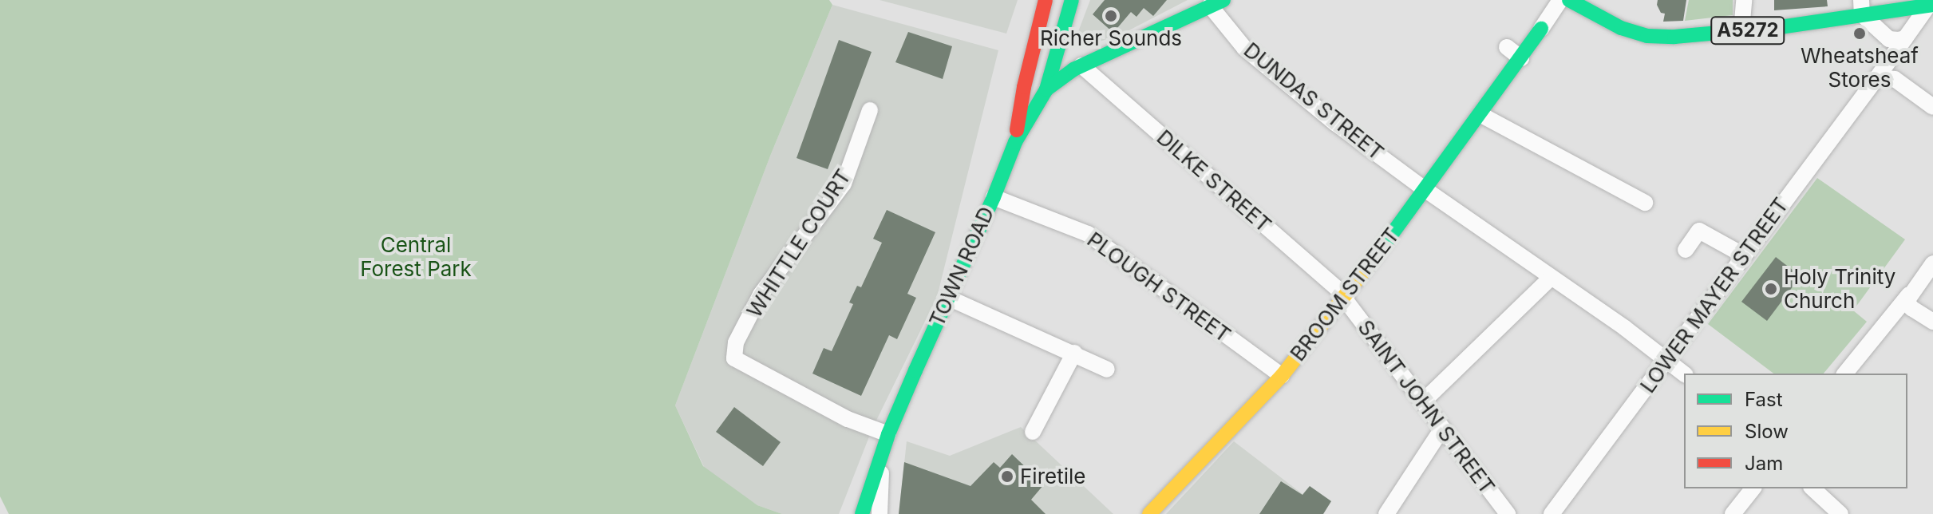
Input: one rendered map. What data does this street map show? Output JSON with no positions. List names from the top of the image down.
{
  "streets": {
    "main road": ["A5272", "TOWN ROAD", "BROOM STREET"],
    "street": [
      "DUNDAS STREET",
      "DILKE STREET",
      "WHITTLE COURT",
      "PLOUGH STREET",
      "LOWER MAYER STREET",
      "SAINT JOHN STREET"
    ]
  },
  "crossings": [
    ["A5272", "LOWER MAYER STREET"],
    ["DUNDAS STREET", "TOWN ROAD"],
    ["DUNDAS STREET", "BROOM STREET"],
    ["DUNDAS STREET", "LOWER MAYER STREET"],
    ["DILKE STREET", "TOWN ROAD"],
    ["DILKE STREET", "BROOM STREET"],
    ["DILKE STREET", "SAINT JOHN STREET"],
    ["WHITTLE COURT", "TOWN ROAD"],
    ["TOWN ROAD", "PLOUGH STREET"],
    ["PLOUGH STREET", "BROOM STREET"],
    ["BROOM STREET", "SAINT JOHN STREET"]
  ],
  "parks": ["Central Forest Park"],
  "places": [
    "Richer Sounds",
    "Wheatsheaf Stores",
    "Holy Trinity Church",
    "Firetile"
  ],
  "legend": ["Fast", "Slow", "Jam"]
}
